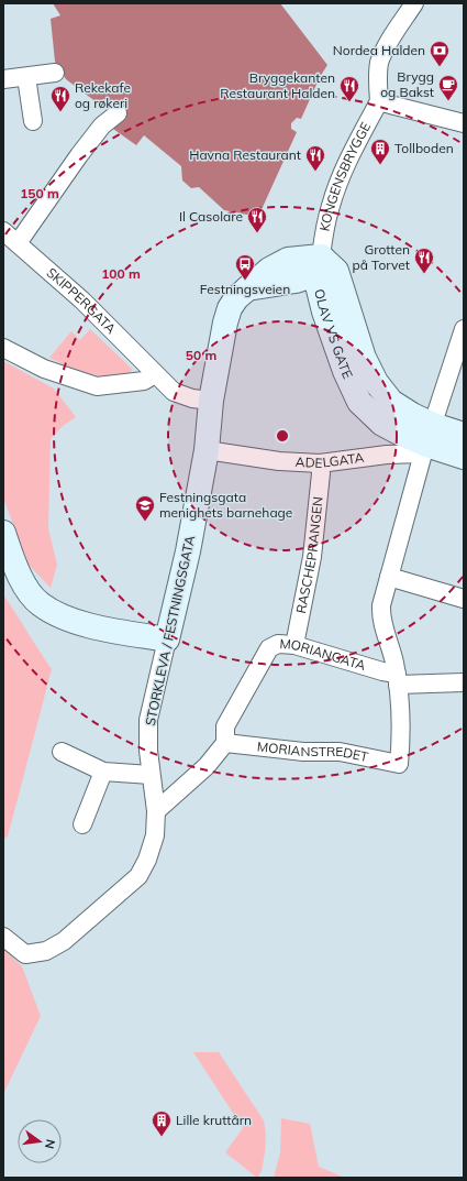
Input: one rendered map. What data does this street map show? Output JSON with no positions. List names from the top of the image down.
{
  "streets": {
    "street": [
      "KONGENSBRYGGE",
      "SKIPPERGATA",
      "OLAV VS GATE",
      "ADELGATA",
      "RASCHEPRANGEN",
      "STORKLEVA / FESTNINGSGATA",
      "MORIANGATA",
      "MORIANSTREDET"
    ]
  },
  "crossings": [
    ["KONGENSBRYGGE", "OLAV VS GATE"],
    ["KONGENSBRYGGE", "STORKLEVA / FESTNINGSGATA"],
    ["SKIPPERGATA", "STORKLEVA / FESTNINGSGATA"],
    ["OLAV VS GATE", "ADELGATA"],
    ["OLAV VS GATE", "STORKLEVA / FESTNINGSGATA"],
    ["ADELGATA", "RASCHEPRANGEN"],
    ["ADELGATA", "STORKLEVA / FESTNINGSGATA"],
    ["RASCHEPRANGEN", "MORIANGATA"],
    ["MORIANGATA", "MORIANSTREDET"]
  ],
  "places": {
    "bank": ["Nordea Halden"],
    "cafe": ["Brygg og Bakst"],
    "restaurant": [
      "Bryggekanten Restaurant Halden",
      "Rekekafe og røkeri",
      "Havna Restaurant",
      "Il Casolare",
      "Grotten på Torvet"
    ],
    "building": ["Tollboden", "Lille kruttårn"],
    "bus stop": ["Festningsveien"],
    "school or university": ["Festningsgata menighets barnehage"]
  },
  "north": "right",
  "rings": ["150 m", "100 m", "50 m"]
}
